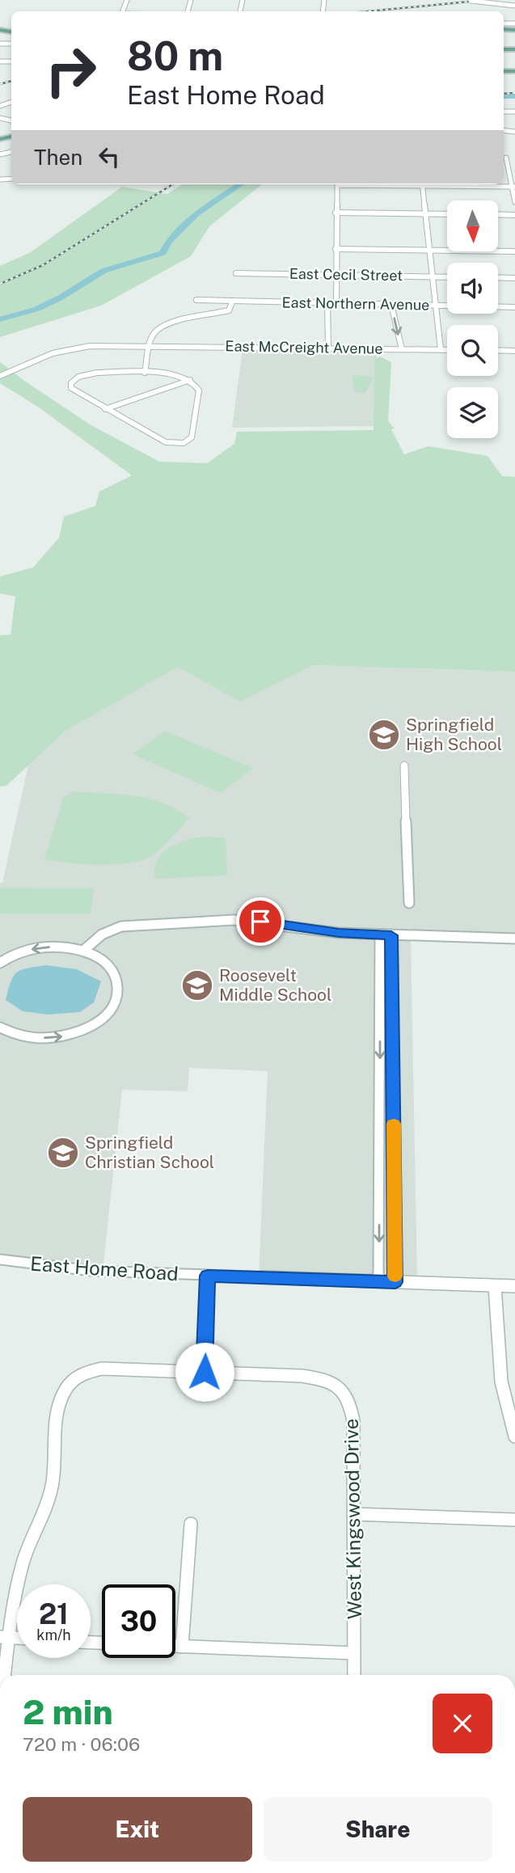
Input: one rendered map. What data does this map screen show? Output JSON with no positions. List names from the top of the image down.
{
  "streets": {
    "street": [
      "East Cecil Street",
      "East Northern Avenue",
      "East McCreight Avenue",
      "East Home Road",
      "West Kingswood Drive"
    ]
  },
  "places": {
    "school or university": ["Springfield High School", "Roosevelt Middle School", "Springfield Christian School"]
  },
  "north": "bottom",
  "page": {
    "turn": ["80 m", "East Home Road"],
    "then": "Then",
    "speed": "21 km/h",
    "limit": "30",
    "heading": ["2 min", "720 m · 06:06"],
    "buttons": ["Exit", "Share"]
  }
}
